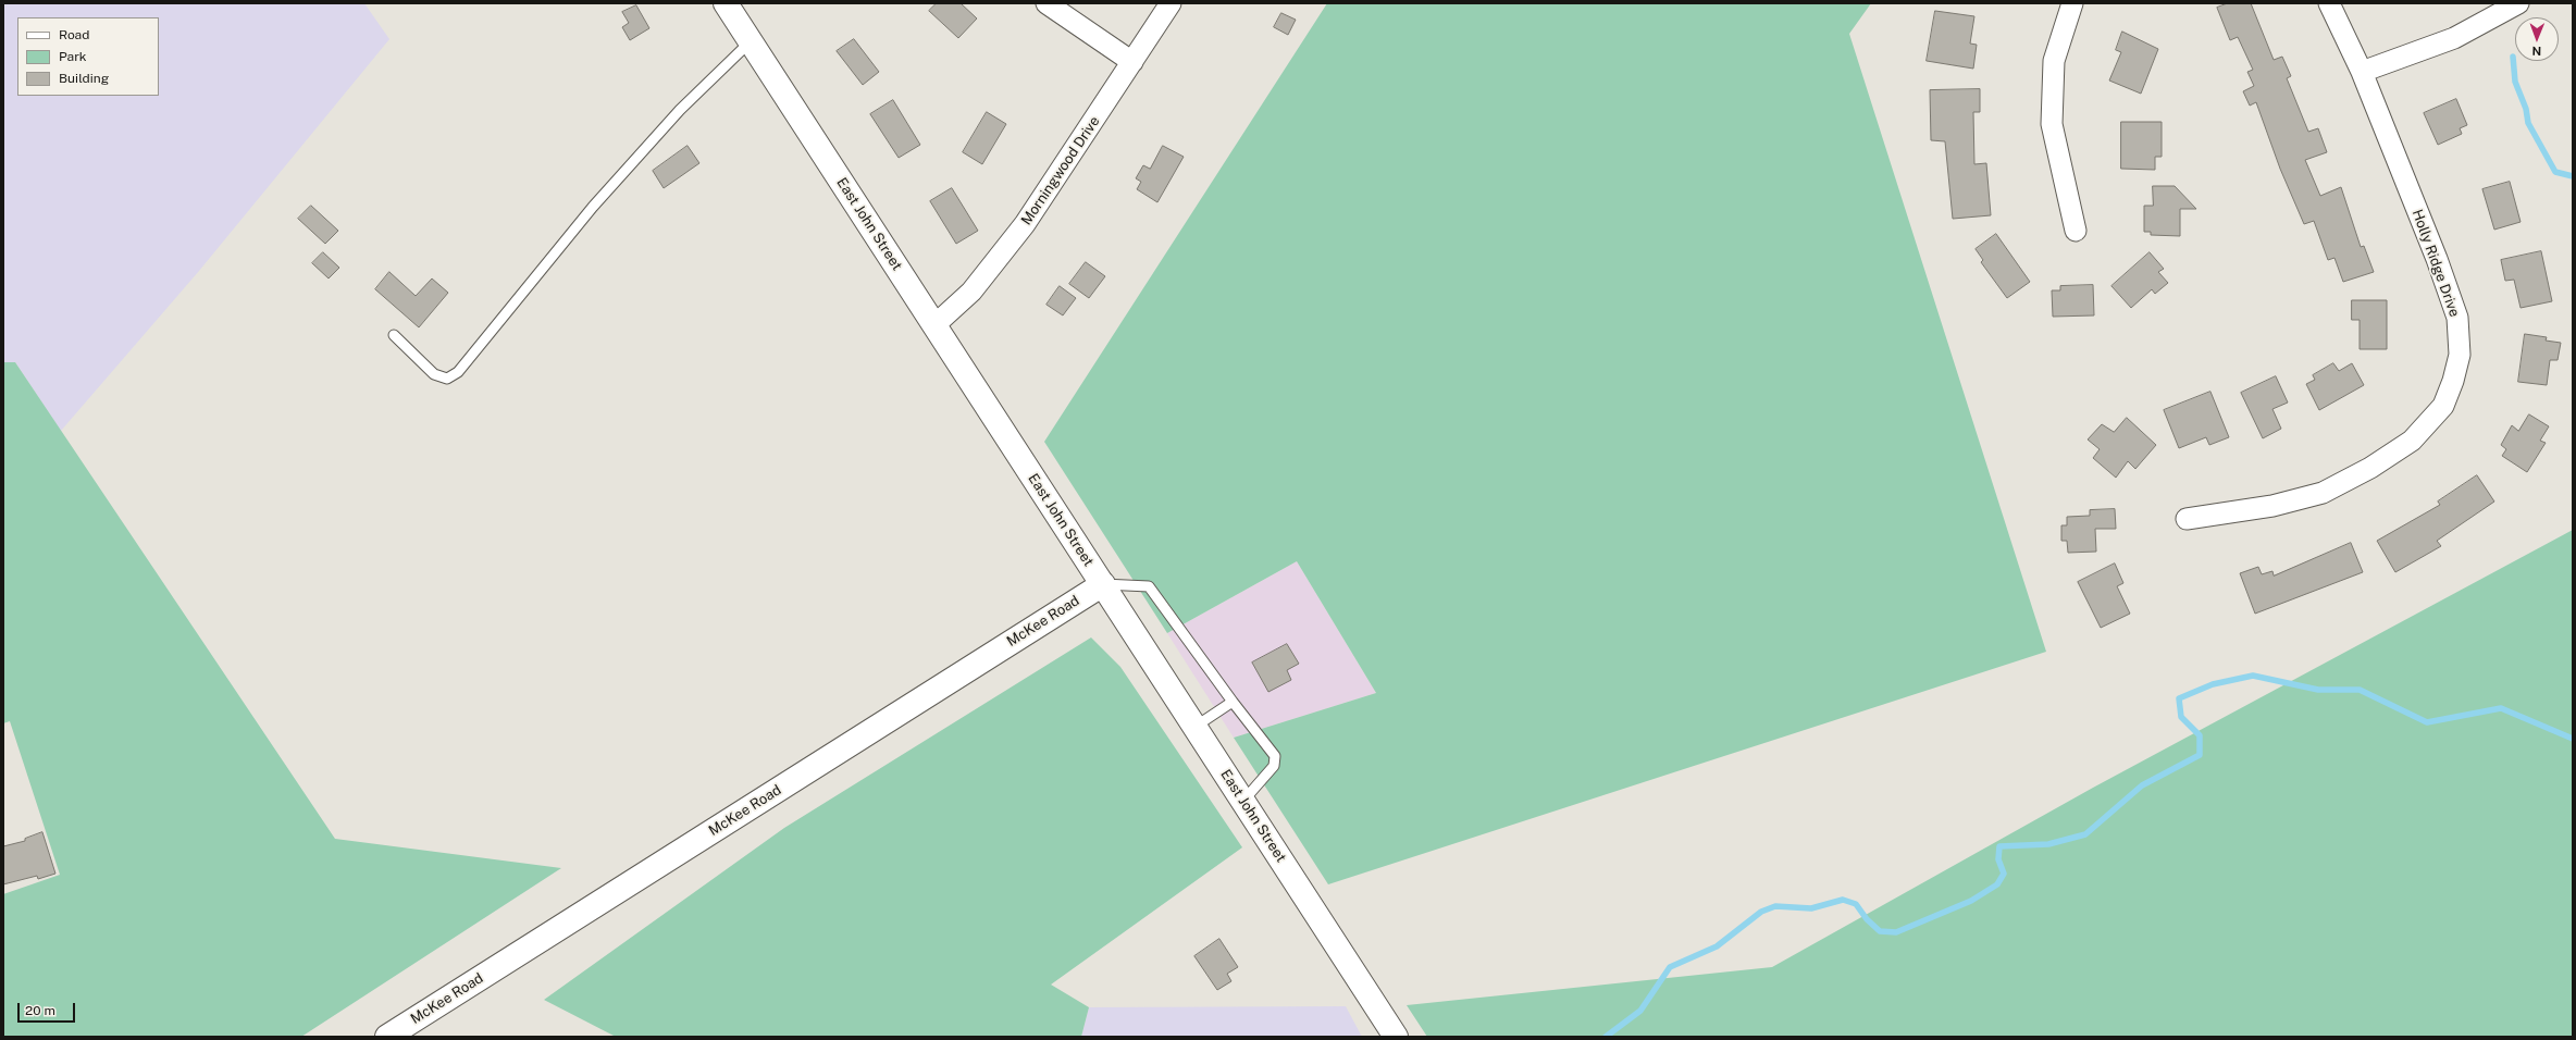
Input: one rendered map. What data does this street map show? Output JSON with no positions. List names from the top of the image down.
{
  "streets": {
    "main road": ["East John Street", "McKee Road"],
    "street": ["Morningwood Drive", "Holly Ridge Drive"]
  },
  "crossings": [
    ["Morningwood Drive", "East John Street"],
    ["East John Street", "McKee Road"]
  ],
  "legend": ["Road", "Park", "Building"],
  "scale_bar": "20 m",
  "north": "bottom"
}
